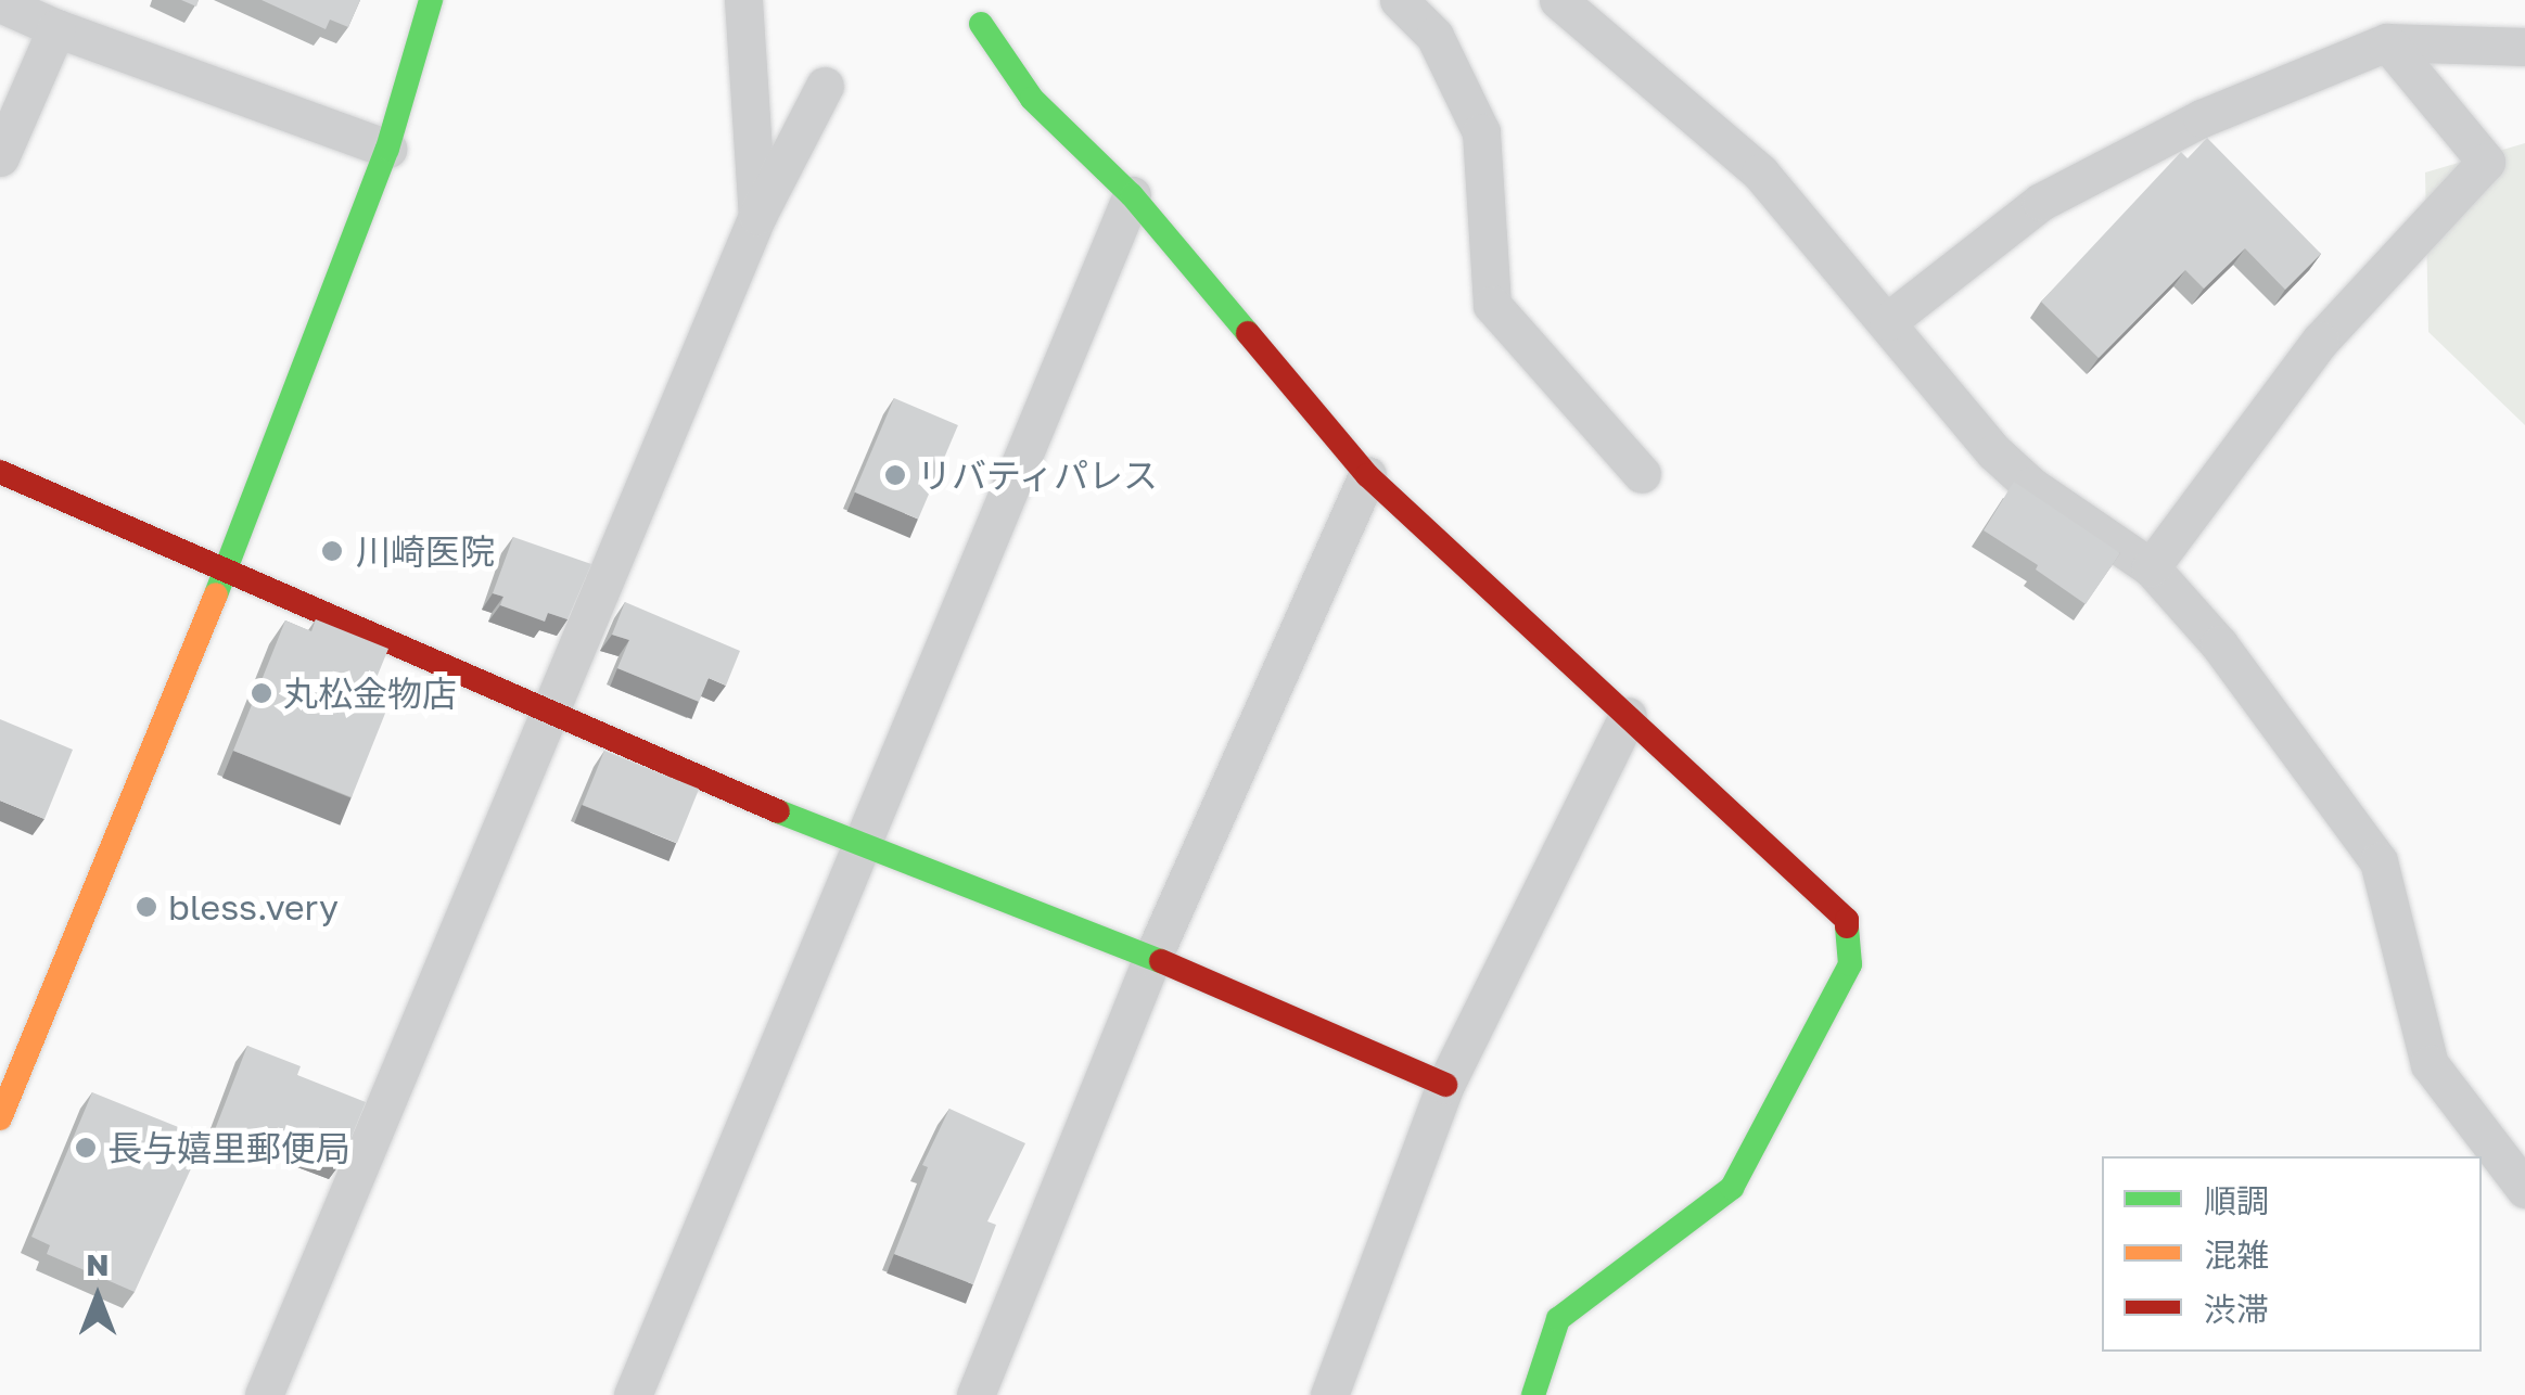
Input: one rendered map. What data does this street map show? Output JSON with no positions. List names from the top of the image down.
{
  "places": [
    "リバティパレス",
    "川崎医院",
    "丸松金物店",
    "bless.very",
    "長与嬉里郵便局"
  ],
  "legend": ["順調", "混雑", "渋滞"],
  "north": "top"
}
